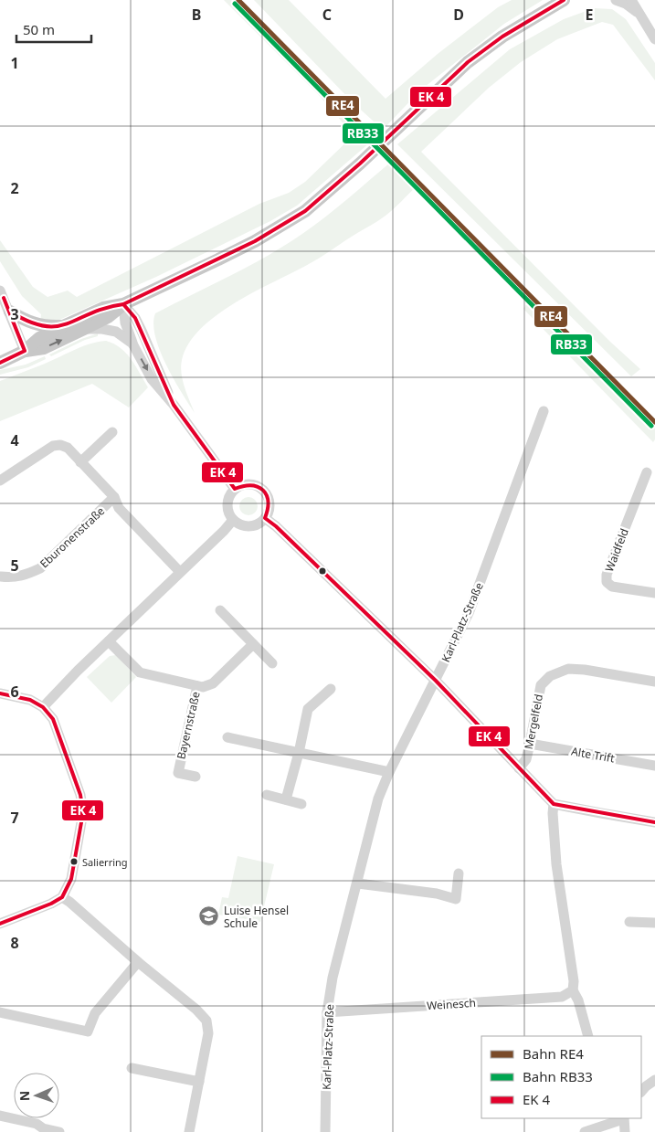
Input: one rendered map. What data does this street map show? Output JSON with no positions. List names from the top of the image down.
{
  "streets": {
    "street": [
      "Eburonenstraße",
      "Waidfeld",
      "Karl-Platz-Straße",
      "Mergelfeld",
      "Bayernstraße",
      "Alte Trift",
      "Weinesch"
    ]
  },
  "crossings": [
    ["Karl-Platz-Straße", "Weinesch"],
    ["Mergelfeld", "Alte Trift"]
  ],
  "places": {
    "other": ["Salierring"],
    "school or university": ["Luise Hensel Schule"]
  },
  "lines": ["rail line RE4", "rail line RB33"],
  "legend": ["Bahn RE4", "Bahn RB33", "EK 4"],
  "scale_bar": "50 m",
  "north": "left",
  "grid": {
    "columns": [
      "B",
      "C",
      "D",
      "E"
    ],
    "rows": [
      "1",
      "2",
      "3",
      "4",
      "5",
      "6",
      "7",
      "8"
    ]
  }
}
